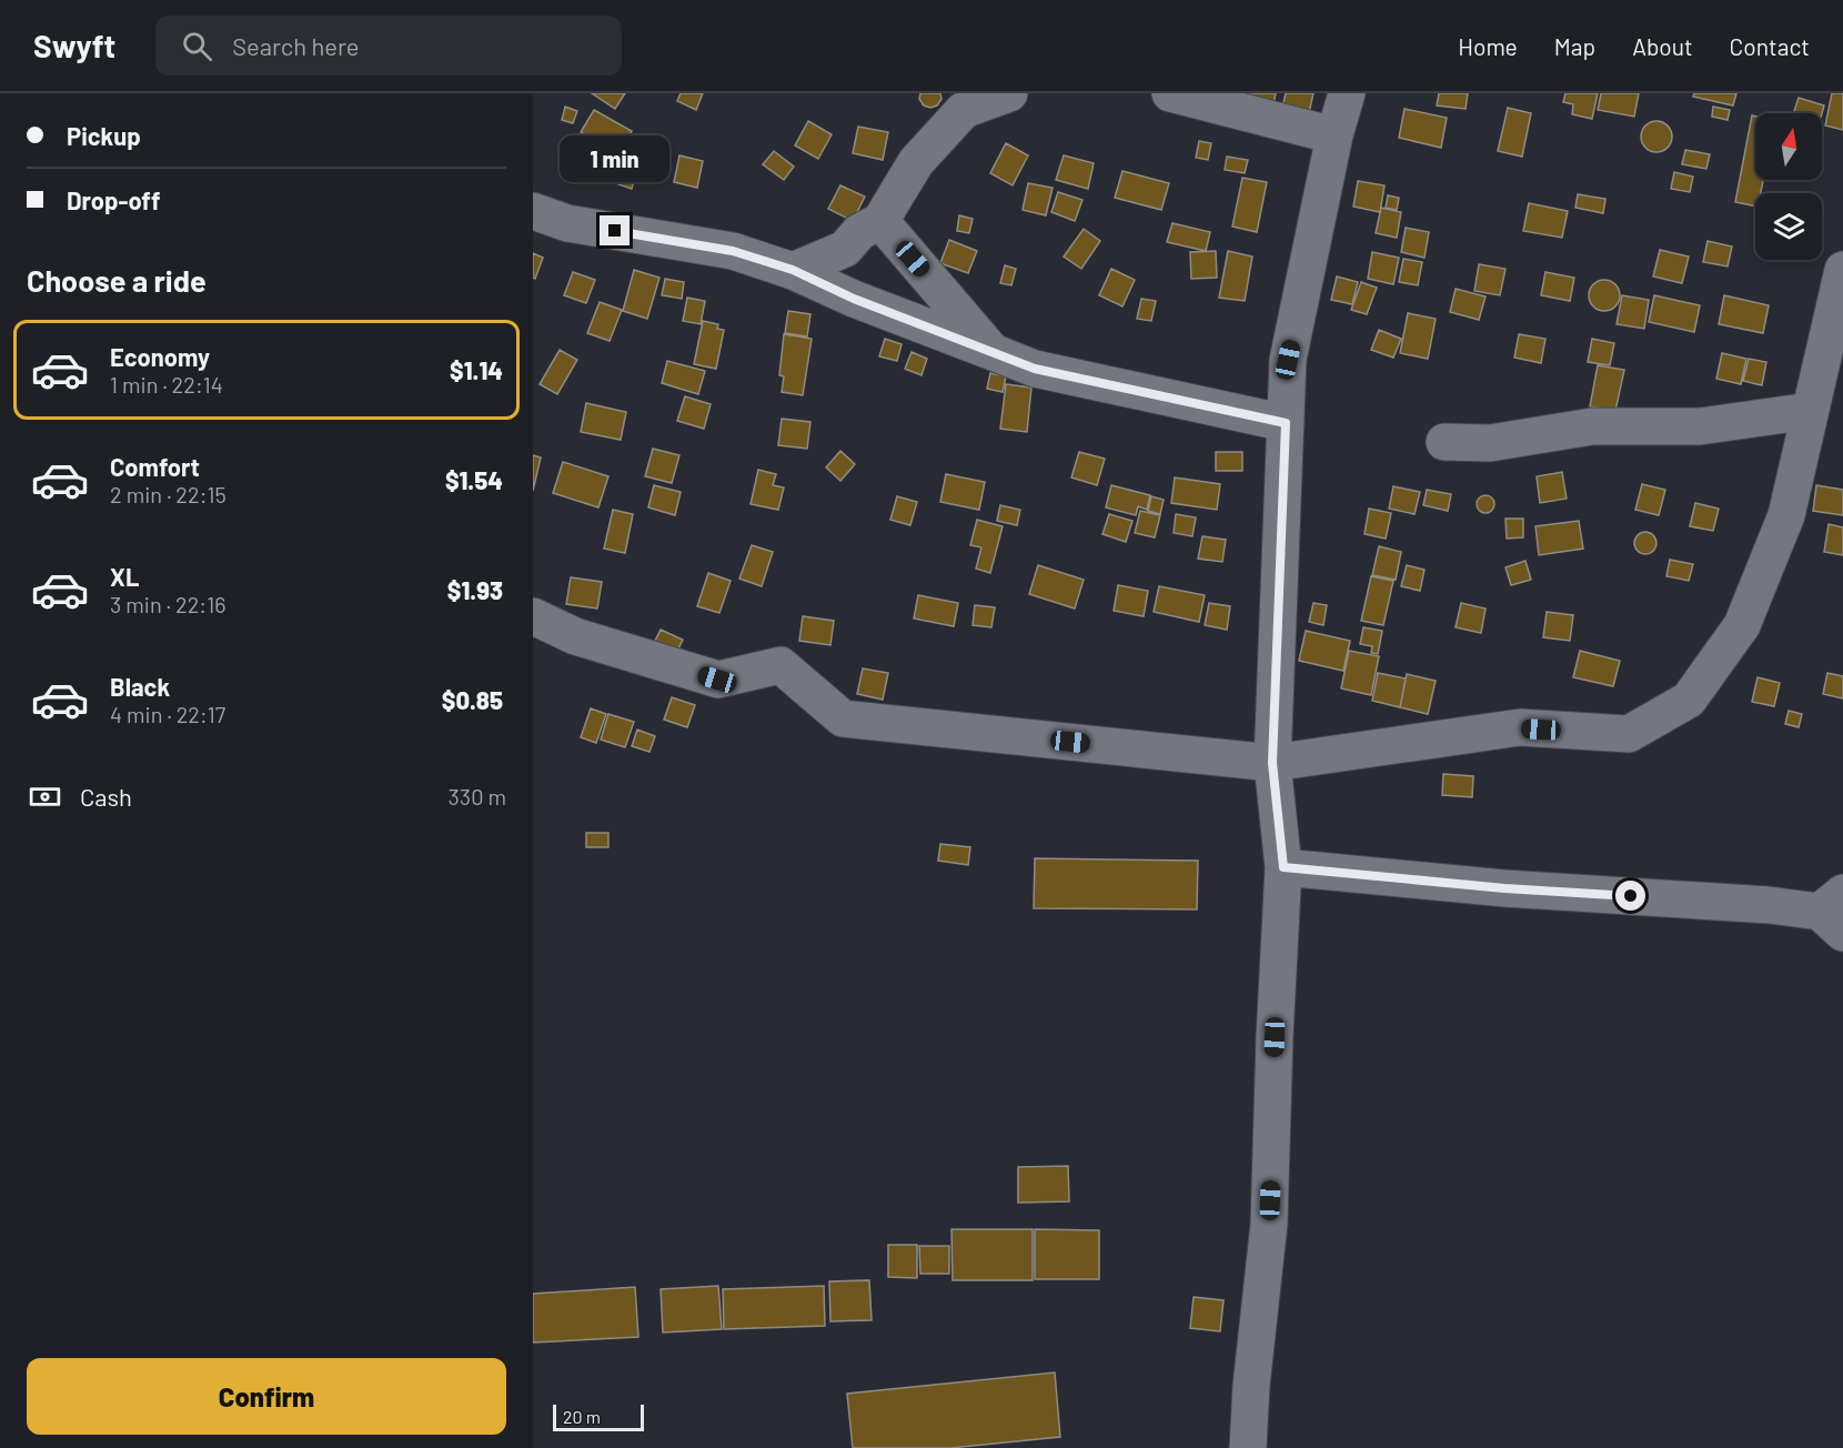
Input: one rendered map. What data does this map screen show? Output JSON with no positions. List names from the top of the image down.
{
  "scale_bar": "20 m",
  "north": "top",
  "page": {
    "header": "Swyft",
    "search": "Search here",
    "nav": [
      "Home",
      "Map",
      "About",
      "Contact"
    ],
    "banner": ["Pickup", "Drop-off"],
    "bubble": "1 min",
    "heading": "Choose a ride",
    "list": [
      {
        "name": "Economy",
        "note": "1 min · 22:14",
        "value": "$1.14"
      },
      {
        "name": "Comfort",
        "note": "2 min · 22:15",
        "value": "$1.54"
      },
      {
        "name": "XL",
        "note": "3 min · 22:16",
        "value": "$1.93"
      },
      {
        "name": "Black",
        "note": "4 min · 22:17",
        "value": "$0.85"
      }
    ],
    "pay": ["Cash", "330 m"],
    "buttons": "Confirm",
    "scale": "20 m"
  }
}
